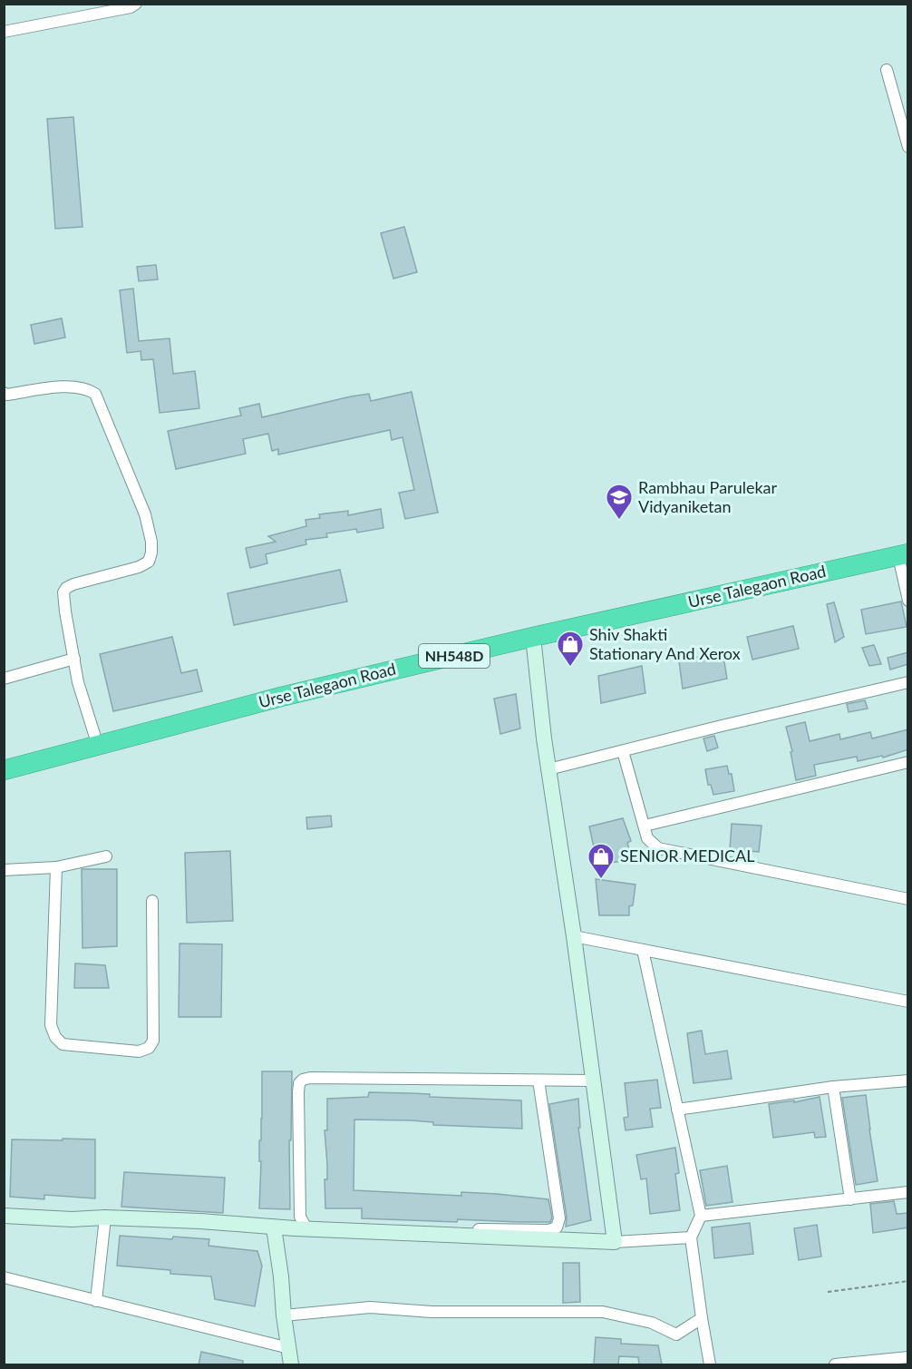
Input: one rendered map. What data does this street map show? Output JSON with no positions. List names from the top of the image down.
{
  "streets": {
    "highway": ["Urse Talegaon Road", "NH548D"]
  },
  "places": {
    "school or university": ["Rambhau Parulekar Vidyaniketan"],
    "shop": ["Shiv Shakti Stationary And Xerox", "SENIOR MEDICAL"]
  }
}
